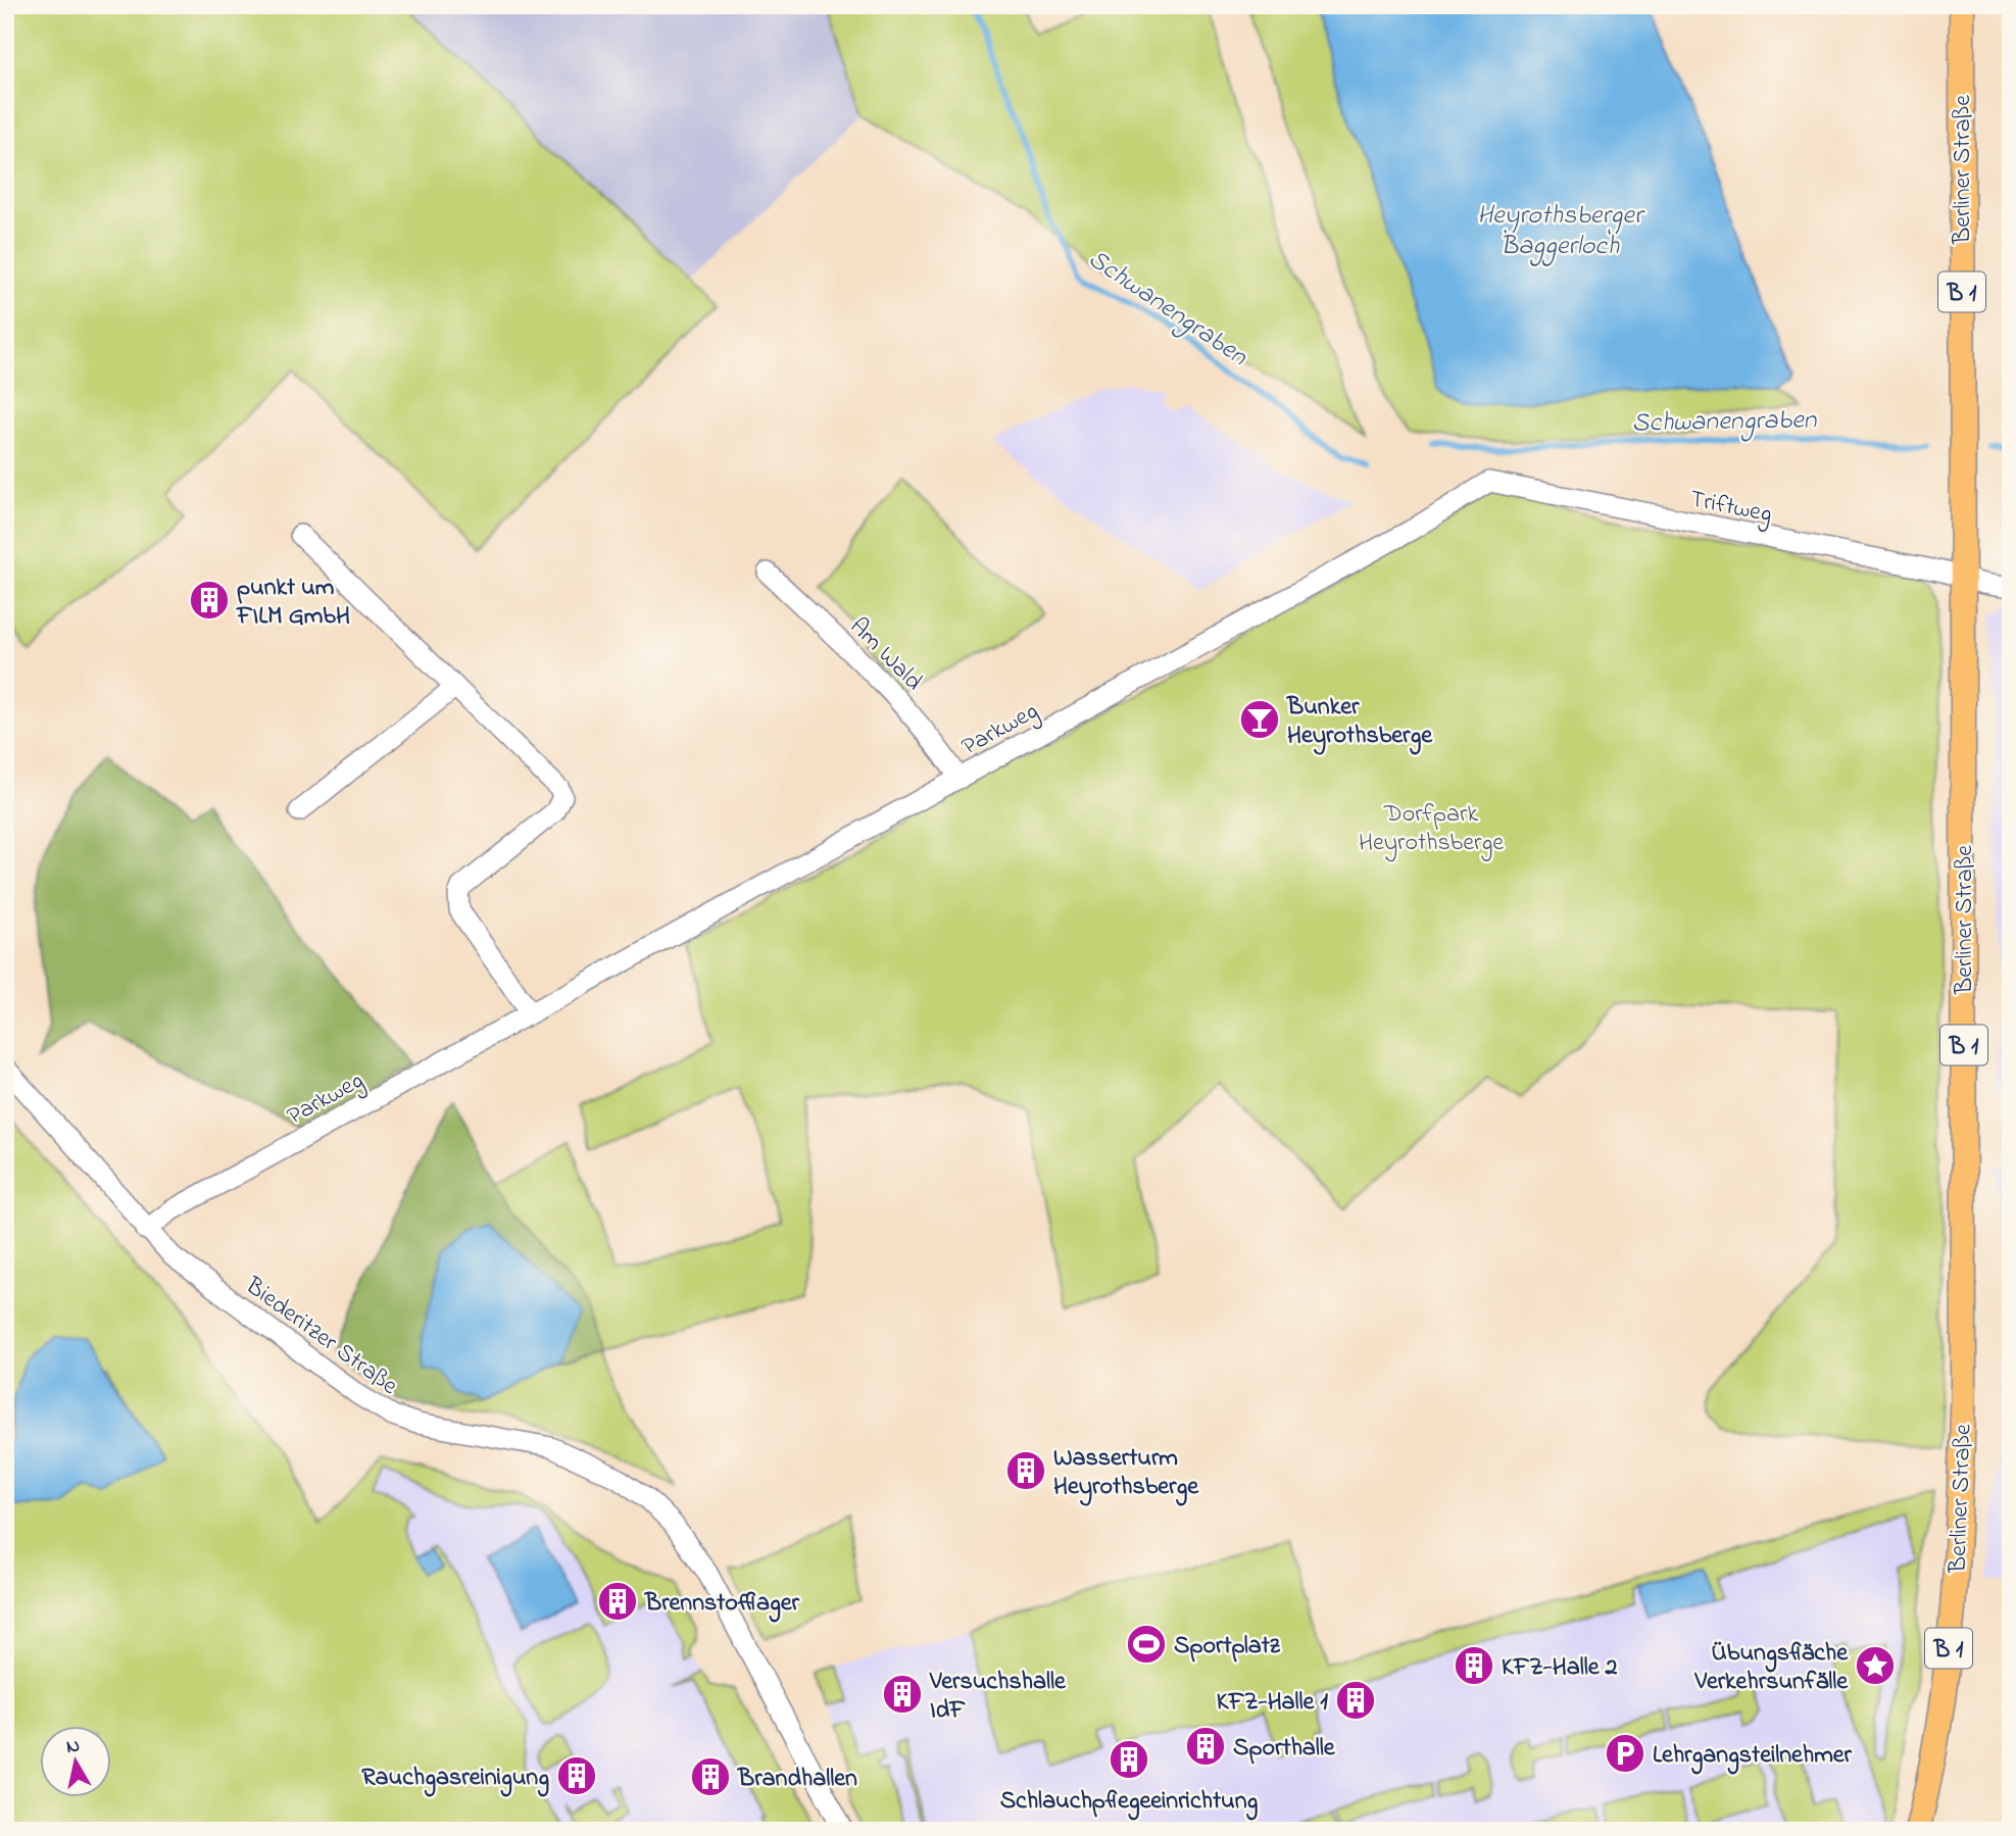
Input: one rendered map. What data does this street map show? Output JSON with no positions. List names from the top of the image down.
{
  "streets": {
    "main road": ["Berliner Straße", "B 1"],
    "street": [
      "Triftweg",
      "Am Wald",
      "Parkweg",
      "Biederitzer Straße"
    ]
  },
  "crossings": [
    ["Berliner Straße", "Triftweg"],
    ["Triftweg", "Parkweg"],
    ["Am Wald", "Parkweg"],
    ["Parkweg", "Biederitzer Straße"]
  ],
  "water": ["Heyrothsberger Baggerloch", "Schwanengraben"],
  "parks": ["Dorfpark Heyrothsberge"],
  "places": {
    "building": [
      "punkt um FILM GmbH",
      "Wasserturm Heyrothsberge",
      "Brennstofflager",
      "KFZ-Halle 2",
      "Versuchshalle IdF",
      "KFZ-Halle 1",
      "Sporthalle",
      "Schlauchpflegeeinrichtung",
      "Rauchgasreinigung",
      "Brandhallen"
    ],
    "bar": ["Bunker Heyrothsberge"],
    "sports": ["Sportplatz"],
    "place": ["Übungsfläche Verkehrsunfälle"],
    "parking": ["Lehrgangsteilnehmer"]
  },
  "north": "top"
}
